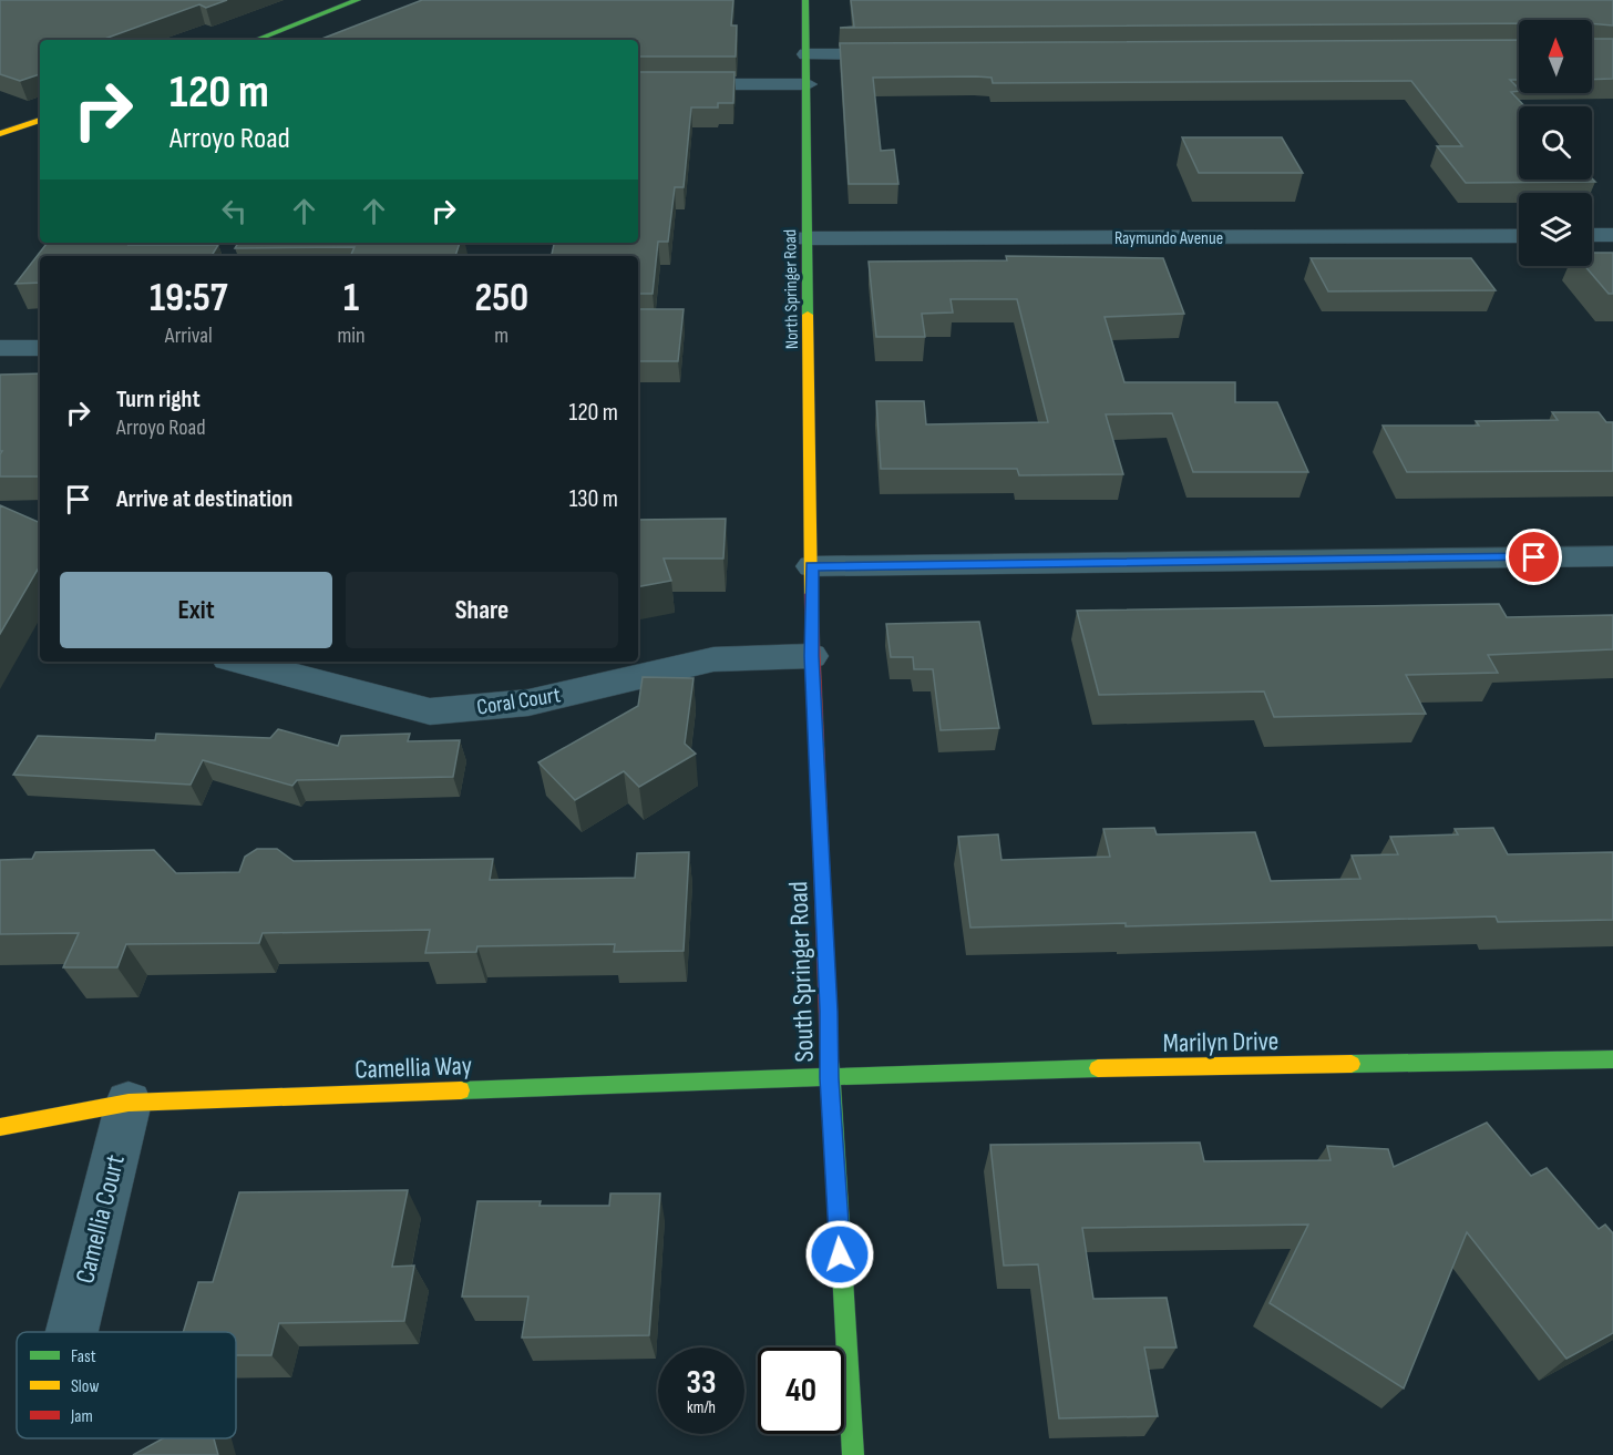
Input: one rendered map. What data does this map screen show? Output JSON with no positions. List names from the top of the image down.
{
  "streets": {
    "street": [
      "Raymundo Avenue",
      "North Springer Road",
      "Coral Court",
      "South Springer Road",
      "Marilyn Drive",
      "Camellia Way",
      "Camellia Court"
    ]
  },
  "crossings": [
    ["Raymundo Avenue", "North Springer Road"],
    ["North Springer Road", "South Springer Road"],
    ["Coral Court", "South Springer Road"],
    ["South Springer Road", "Marilyn Drive"],
    ["South Springer Road", "Camellia Way"],
    ["Marilyn Drive", "Camellia Way"],
    ["Camellia Way", "Camellia Court"]
  ],
  "legend": ["Fast", "Slow", "Jam"],
  "north": "top",
  "page": {
    "turn": ["120 m", "Arroyo Road"],
    "eta": [
      "19:57",
      "Arrival",
      "1",
      "min",
      "250",
      "m"
    ],
    "list": [
      {
        "name": "Turn right",
        "note": "Arroyo Road",
        "value": "120 m"
      },
      {
        "name": "Arrive at destination",
        "value": "130 m"
      }
    ],
    "buttons": ["Exit", "Share"],
    "speed": "33 km/h",
    "limit": "40"
  }
}
